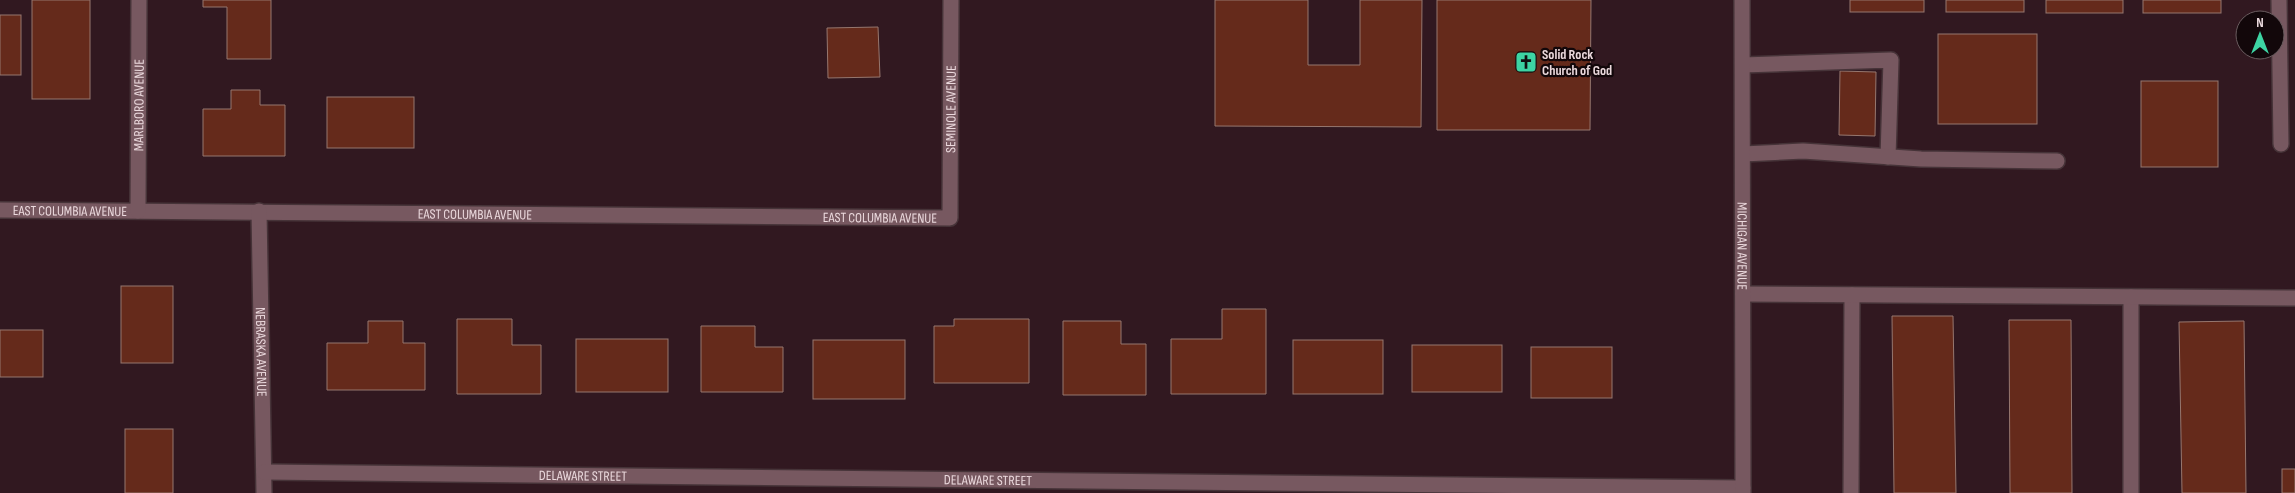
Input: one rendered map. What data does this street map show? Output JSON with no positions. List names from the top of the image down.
{
  "streets": {
    "street": [
      "MARLBORO AVENUE",
      "SEMINOLE AVENUE",
      "EAST COLUMBIA AVENUE",
      "MICHIGAN AVENUE",
      "NEBRASKA AVENUE",
      "DELAWARE STREET"
    ]
  },
  "crossings": [
    ["MARLBORO AVENUE", "EAST COLUMBIA AVENUE"],
    ["SEMINOLE AVENUE", "EAST COLUMBIA AVENUE"],
    ["EAST COLUMBIA AVENUE", "NEBRASKA AVENUE"],
    ["MICHIGAN AVENUE", "DELAWARE STREET"],
    ["NEBRASKA AVENUE", "DELAWARE STREET"]
  ],
  "places": {
    "church": ["Solid Rock Church of God"]
  },
  "north": "top"
}
